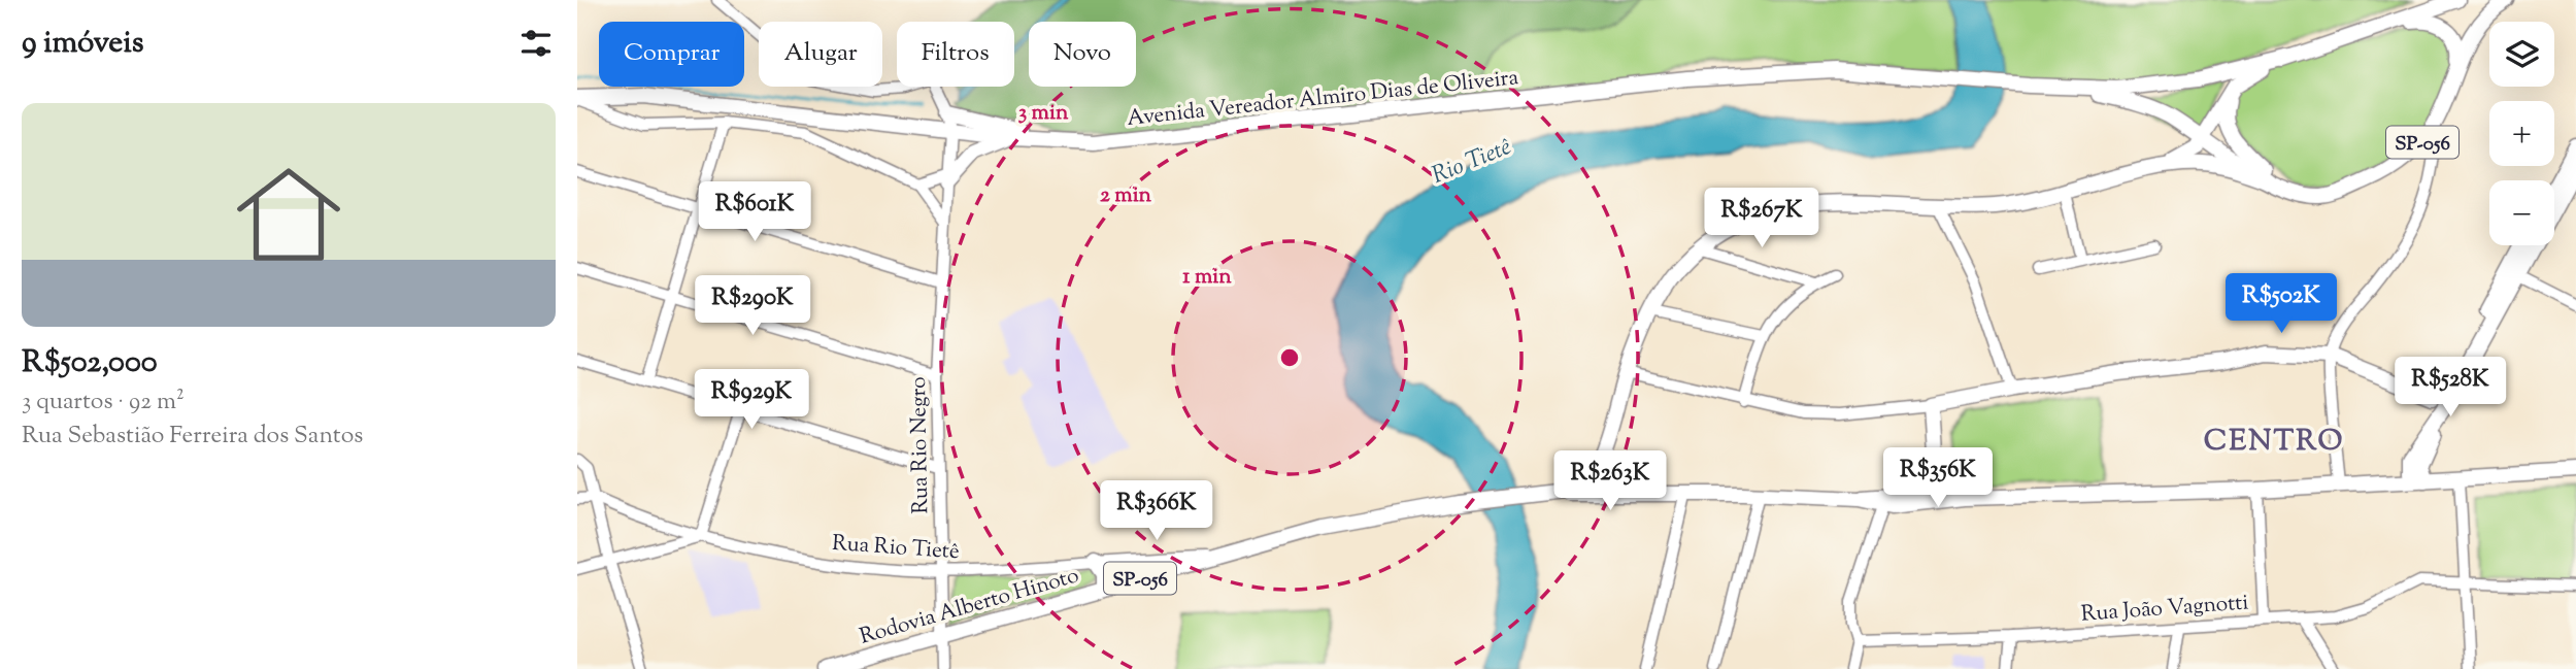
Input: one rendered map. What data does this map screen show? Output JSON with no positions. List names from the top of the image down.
{
  "streets": {
    "main road": ["Avenida Vereador Almiro Dias de Oliveira", "SP-056", "Rodovia Alberto Hinoto"],
    "street": ["Rua Rio Negro", "Rua Rio Tietê", "Rua João Vagnotti"]
  },
  "crossings": [
    ["Avenida Vereador Almiro Dias de Oliveira", "SP-056"],
    ["Avenida Vereador Almiro Dias de Oliveira", "Rua Rio Negro"],
    ["SP-056", "Rodovia Alberto Hinoto"],
    ["Rua Rio Negro", "Rua Rio Tietê"],
    ["Rua Rio Negro", "Rodovia Alberto Hinoto"],
    ["Rua Rio Tietê", "Rodovia Alberto Hinoto"]
  ],
  "districts": ["CENTRO"],
  "water": ["Rio Tietê"],
  "page": {
    "heading": "9 imóveis",
    "map_buttons": ["+", "−"],
    "chip": [
      "Comprar",
      "Alugar",
      "Filtros",
      "Novo"
    ],
    "list": [
      {
        "name": "R$502,000",
        "note": "3 quartos · 92 m² · Rua Sebastião Ferreira dos Santos"
      }
    ],
    "price": [
      "R$601K",
      "R$267K",
      "R$502K",
      "R$290K",
      "R$528K",
      "R$929K",
      "R$356K",
      "R$263K",
      "R$366K"
    ]
  },
  "rings": ["3 min", "2 min", "1 min"]
}
